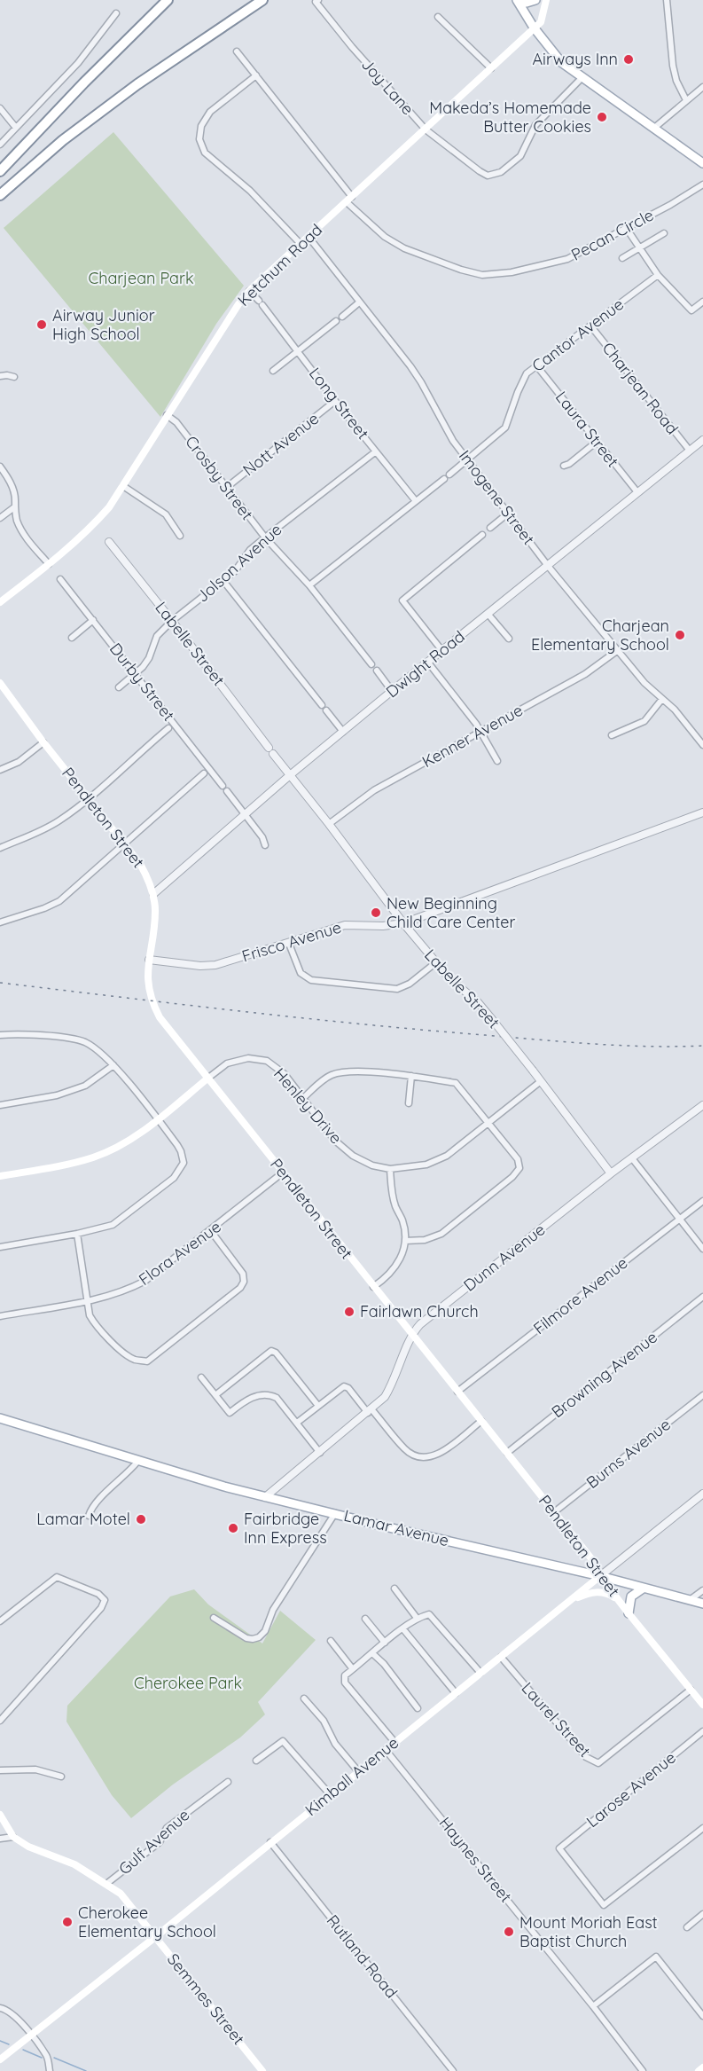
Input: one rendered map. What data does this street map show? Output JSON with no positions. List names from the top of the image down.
{
  "streets": {
    "main road": [
      "Ketchum Road",
      "Pendleton Street",
      "Lamar Avenue",
      "Kimball Avenue",
      "Semmes Street"
    ],
    "street": [
      "Joy Lane",
      "Pecan Circle",
      "Cantor Avenue",
      "Charjean Road",
      "Long Street",
      "Laura Street",
      "Nott Avenue",
      "Crosby Street",
      "Imogene Street",
      "Jolson Avenue",
      "Labelle Street",
      "Dwight Road",
      "Durby Street",
      "Kenner Avenue",
      "Frisco Avenue",
      "Henley Drive",
      "Flora Avenue",
      "Dunn Avenue",
      "Filmore Avenue",
      "Browning Avenue",
      "Burns Avenue",
      "Laurel Street",
      "Larose Avenue",
      "Gulf Avenue",
      "Haynes Street",
      "Rutland Road"
    ]
  },
  "crossings": [
    ["Joy Lane", "Ketchum Road"],
    ["Pecan Circle", "Ketchum Road"],
    ["Ketchum Road", "Long Street"],
    ["Ketchum Road", "Crosby Street"],
    ["Ketchum Road", "Imogene Street"],
    ["Cantor Avenue", "Charjean Road"],
    ["Cantor Avenue", "Laura Street"],
    ["Cantor Avenue", "Imogene Street"],
    ["Charjean Road", "Dwight Road"],
    ["Long Street", "Nott Avenue"],
    ["Long Street", "Jolson Avenue"],
    ["Laura Street", "Dwight Road"],
    ["Nott Avenue", "Crosby Street"],
    ["Crosby Street", "Jolson Avenue"],
    ["Imogene Street", "Dwight Road"],
    ["Imogene Street", "Kenner Avenue"],
    ["Jolson Avenue", "Labelle Street"],
    ["Jolson Avenue", "Durby Street"],
    ["Labelle Street", "Dwight Road"],
    ["Labelle Street", "Kenner Avenue"],
    ["Labelle Street", "Frisco Avenue"],
    ["Labelle Street", "Henley Drive"],
    ["Labelle Street", "Dunn Avenue"],
    ["Dwight Road", "Pendleton Street"],
    ["Pendleton Street", "Frisco Avenue"],
    ["Pendleton Street", "Henley Drive"],
    ["Pendleton Street", "Flora Avenue"],
    ["Pendleton Street", "Dunn Avenue"],
    ["Pendleton Street", "Filmore Avenue"],
    ["Pendleton Street", "Browning Avenue"],
    ["Pendleton Street", "Burns Avenue"],
    ["Pendleton Street", "Lamar Avenue"],
    ["Pendleton Street", "Laurel Street"],
    ["Pendleton Street", "Kimball Avenue"],
    ["Dunn Avenue", "Lamar Avenue"],
    ["Lamar Avenue", "Kimball Avenue"],
    ["Laurel Street", "Kimball Avenue"],
    ["Kimball Avenue", "Haynes Street"],
    ["Kimball Avenue", "Rutland Road"],
    ["Kimball Avenue", "Semmes Street"],
    ["Gulf Avenue", "Semmes Street"]
  ],
  "parks": ["Charjean Park", "Cherokee Park"],
  "places": [
    "Airways Inn",
    "Makeda’s Homemade Butter Cookies",
    "Airway Junior High School",
    "Charjean Elementary School",
    "New Beginning Child Care Center",
    "Fairlawn Church",
    "Lamar Motel",
    "Fairbridge Inn Express",
    "Cherokee Elementary School",
    "Mount Moriah East Baptist Church"
  ]
}
